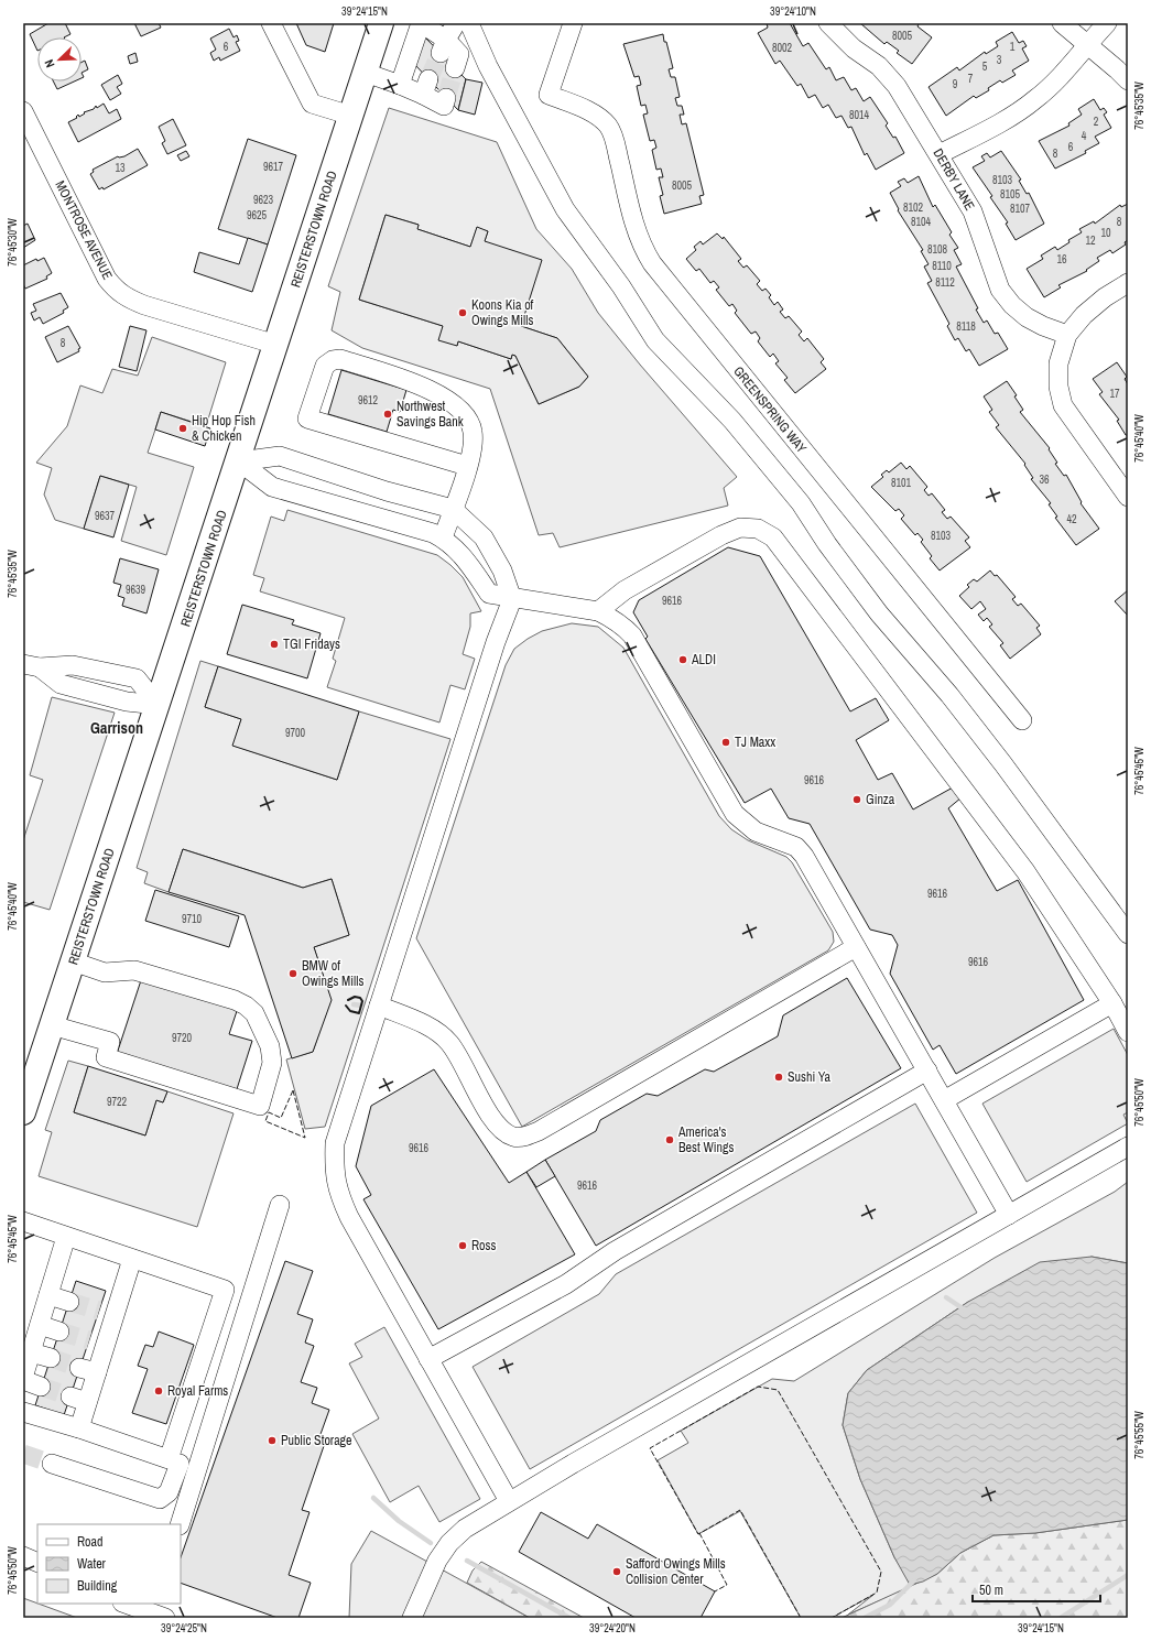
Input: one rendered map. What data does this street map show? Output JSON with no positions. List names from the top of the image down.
{
  "streets": {
    "main road": ["REISTERSTOWN ROAD"],
    "street": ["DERBY LANE", "MONTROSE AVENUE", "GREENSPRING WAY"]
  },
  "crossings": [
    ["REISTERSTOWN ROAD", "MONTROSE AVENUE"]
  ],
  "districts": ["Garrison"],
  "places": [
    "Koons Kia of Owings Mills",
    "Northwest Savings Bank",
    "Hip Hop Fish & Chicken",
    "TGI Fridays",
    "ALDI",
    "TJ Maxx",
    "Ginza",
    "BMW of Owings Mills",
    "Sushi Ya",
    "America's Best Wings",
    "Ross",
    "Royal Farms",
    "Public Storage",
    "Safford Owings Mills Collision Center"
  ],
  "house_numbers": [
    "8005",
    "6",
    "1",
    "8002",
    "3",
    "5",
    "7",
    "9",
    "8014",
    "2",
    "4",
    "6",
    "8",
    "9617",
    "13",
    "8103",
    "8005",
    "8105",
    "9623",
    "8102",
    "8107",
    "9625",
    "8104",
    "8",
    "10",
    "12",
    "8108",
    "16",
    "8110",
    "8112",
    "8118",
    "8",
    "17",
    "9612",
    "36",
    "8101",
    "9637",
    "42",
    "8103",
    "9639",
    "9616",
    "9700",
    "9616",
    "9616",
    "9710",
    "9616",
    "9720",
    "9722",
    "9616",
    "9616"
  ],
  "legend": ["Road", "Water", "Building"],
  "scale_bar": "50 m",
  "north": "bottom left",
  "coordinates": [
    "39°24'15\"N",
    "39°24'10\"N",
    "76°45'35\"W",
    "76°45'30\"W",
    "76°45'40\"W",
    "76°45'45\"W",
    "76°45'50\"W",
    "76°45'55\"W",
    "39°24'25\"N",
    "39°24'20\"N"
  ]
}
